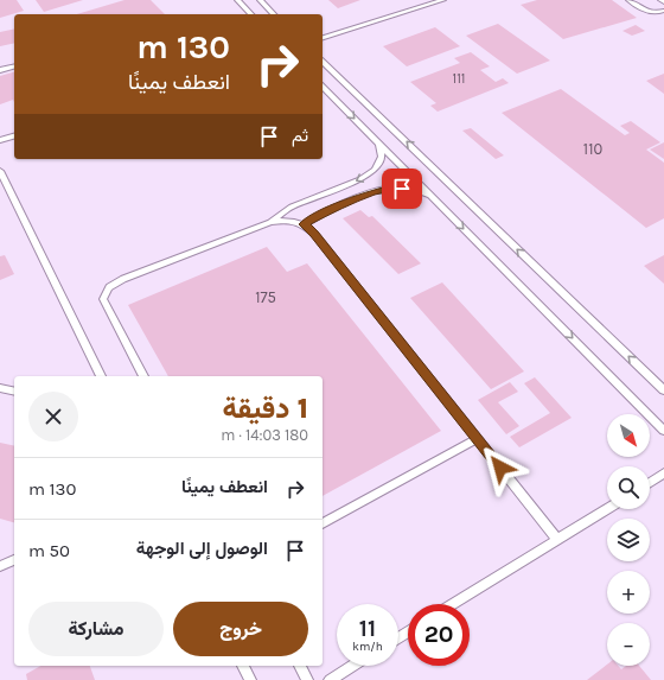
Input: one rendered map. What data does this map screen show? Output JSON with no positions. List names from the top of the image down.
{
  "house_numbers": ["111", "110", "175"],
  "north": "bottom right",
  "page": {
    "turn": ["130 m", "انعطف يمينًا"],
    "then": "ثم",
    "heading": ["1 دقيقة", "180 m · 14:03"],
    "map_buttons": ["+", "−"],
    "list": [
      {
        "name": "انعطف يمينًا",
        "value": "130 m"
      },
      {
        "name": "الوصول إلى الوجهة",
        "value": "50 m"
      }
    ],
    "buttons": ["خروج", "مشاركة"],
    "speed": "11 km/h",
    "limit": "20"
  }
}
